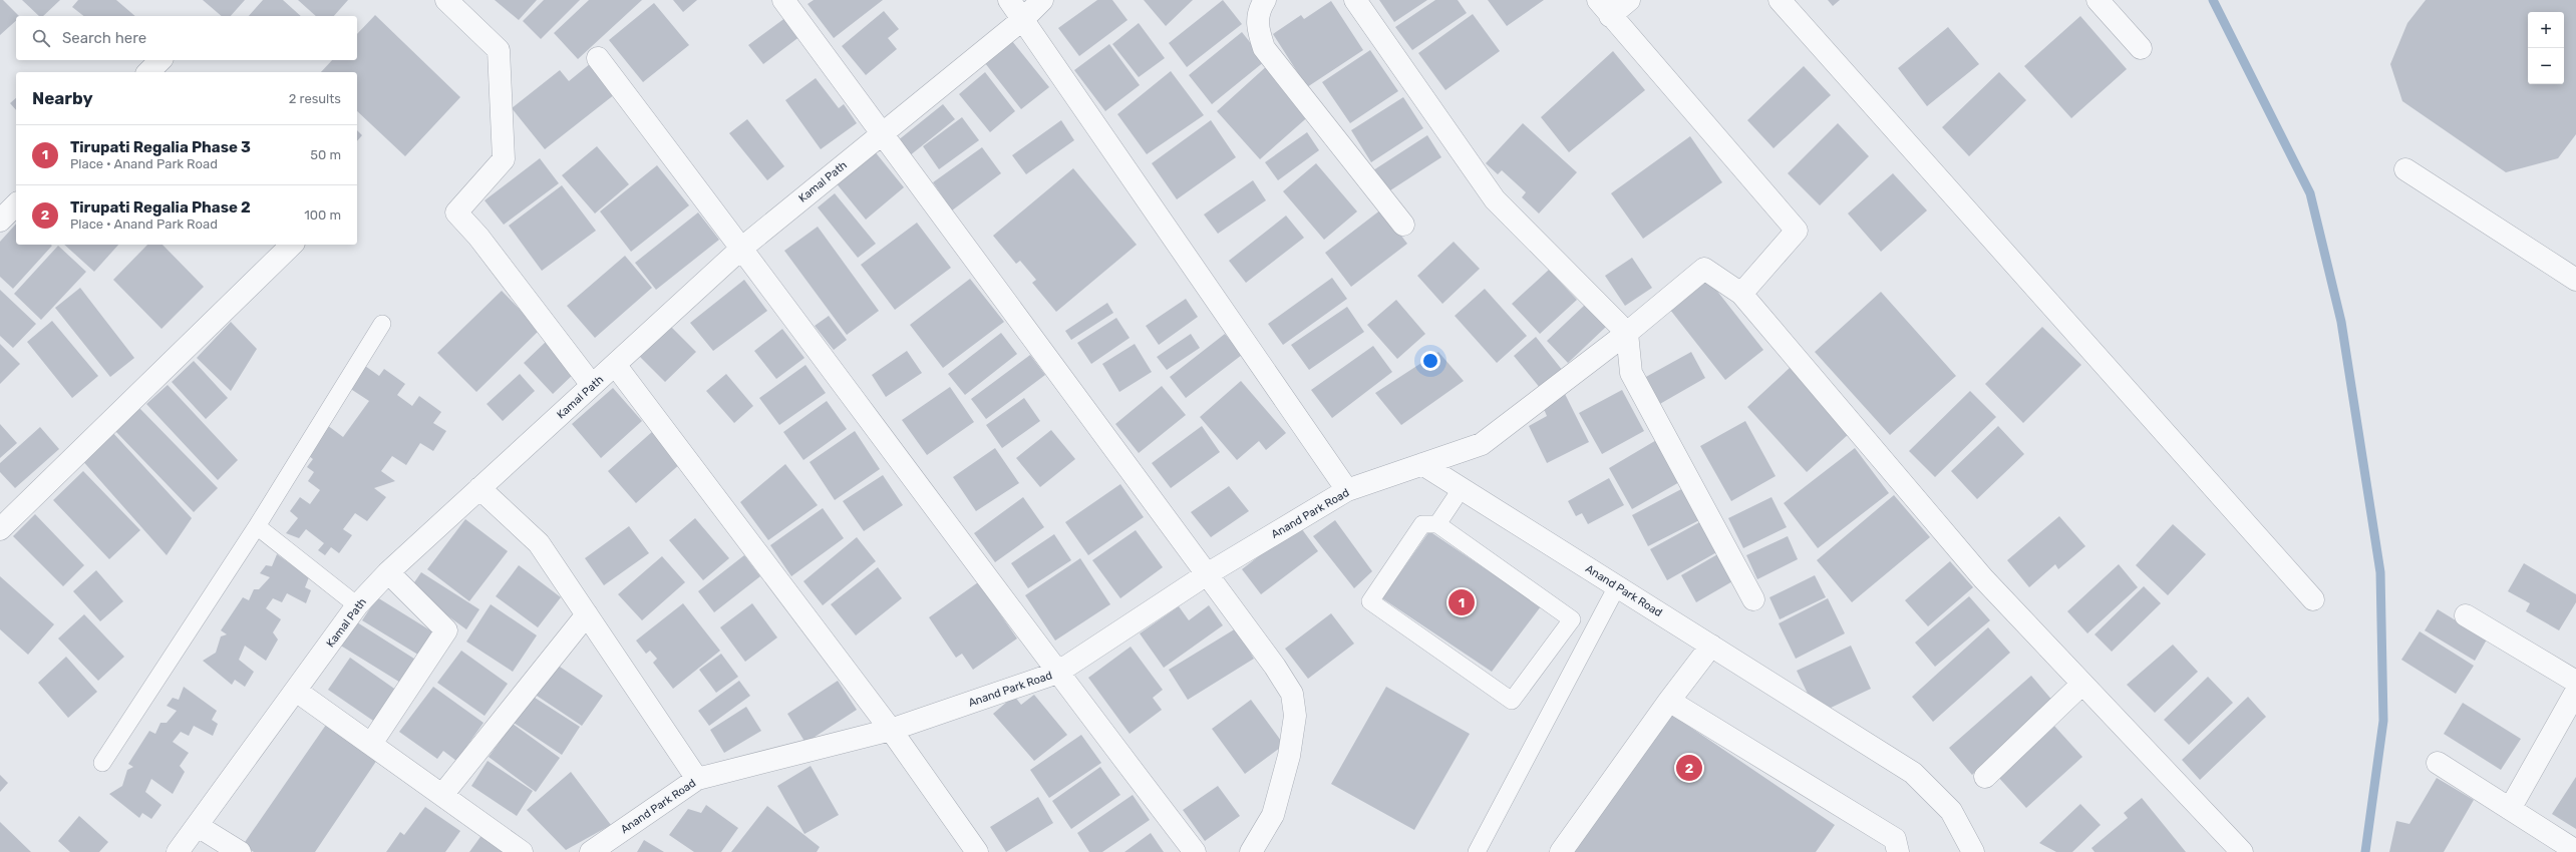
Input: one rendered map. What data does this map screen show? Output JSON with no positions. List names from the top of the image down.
{
  "streets": {
    "street": ["Kamal Path", "Anand Park Road"]
  },
  "page": {
    "map_buttons": ["+", "−"],
    "search": "Search here",
    "heading": ["Nearby", "2 results"],
    "list": [
      {
        "mark": "1",
        "name": "Tirupati Regalia Phase 3",
        "note": "Place · Anand Park Road",
        "value": "50 m"
      },
      {
        "mark": "2",
        "name": "Tirupati Regalia Phase 2",
        "note": "Place · Anand Park Road",
        "value": "100 m"
      }
    ],
    "pins": ["1", "2"]
  }
}
